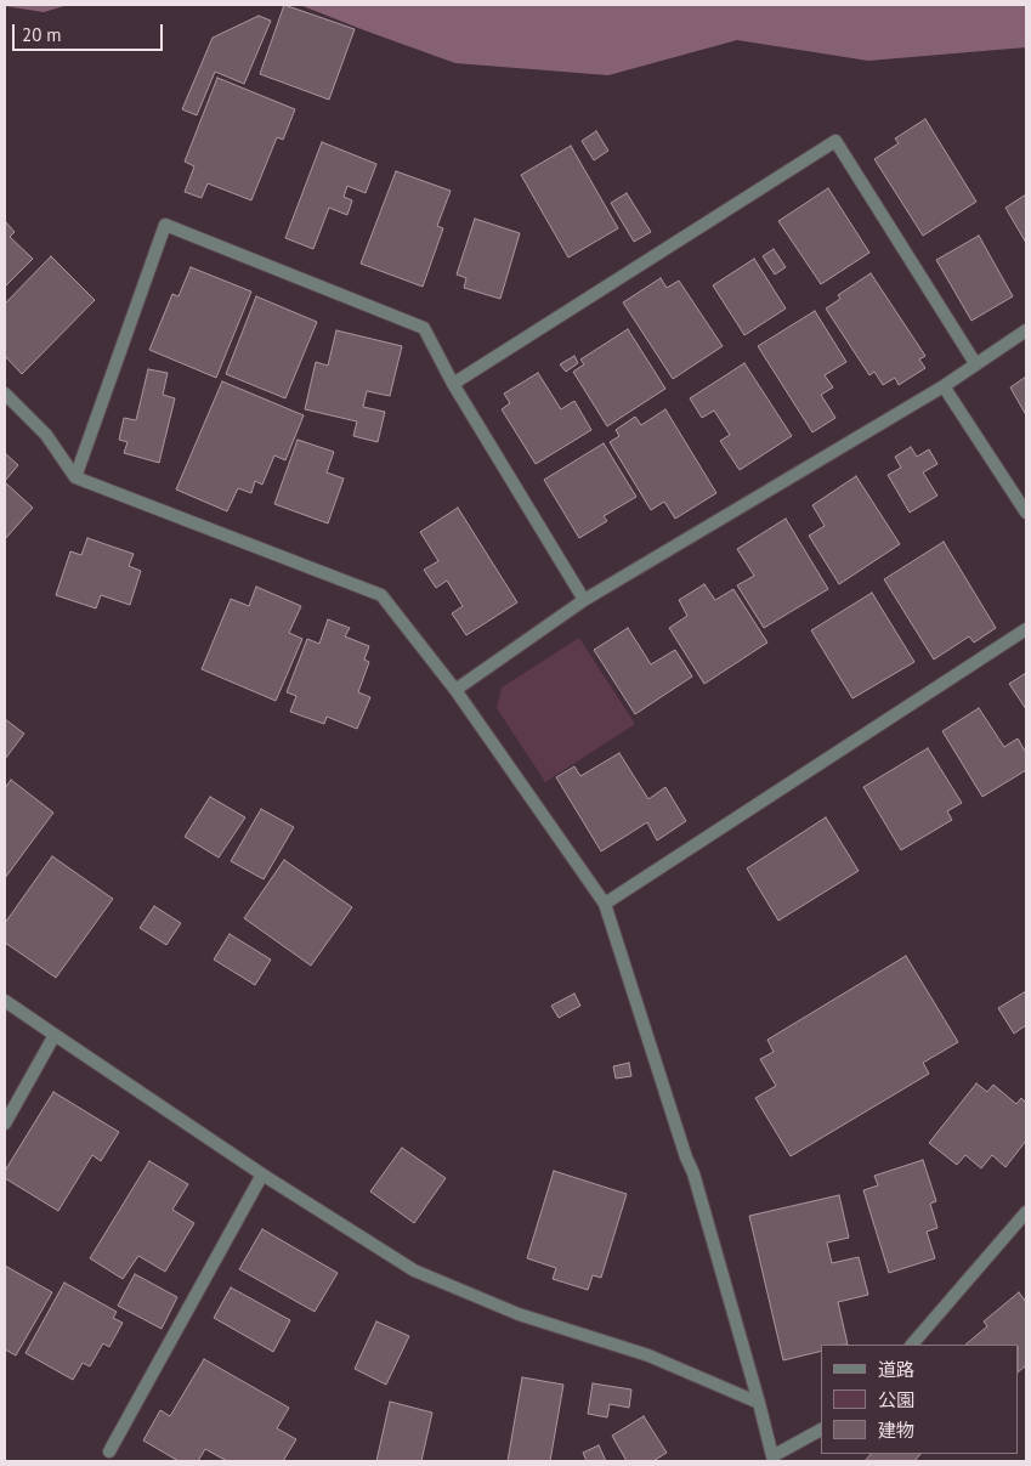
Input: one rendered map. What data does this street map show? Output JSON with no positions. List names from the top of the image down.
{
  "legend": ["道路", "公園", "建物"],
  "scale_bar": "20 m"
}
